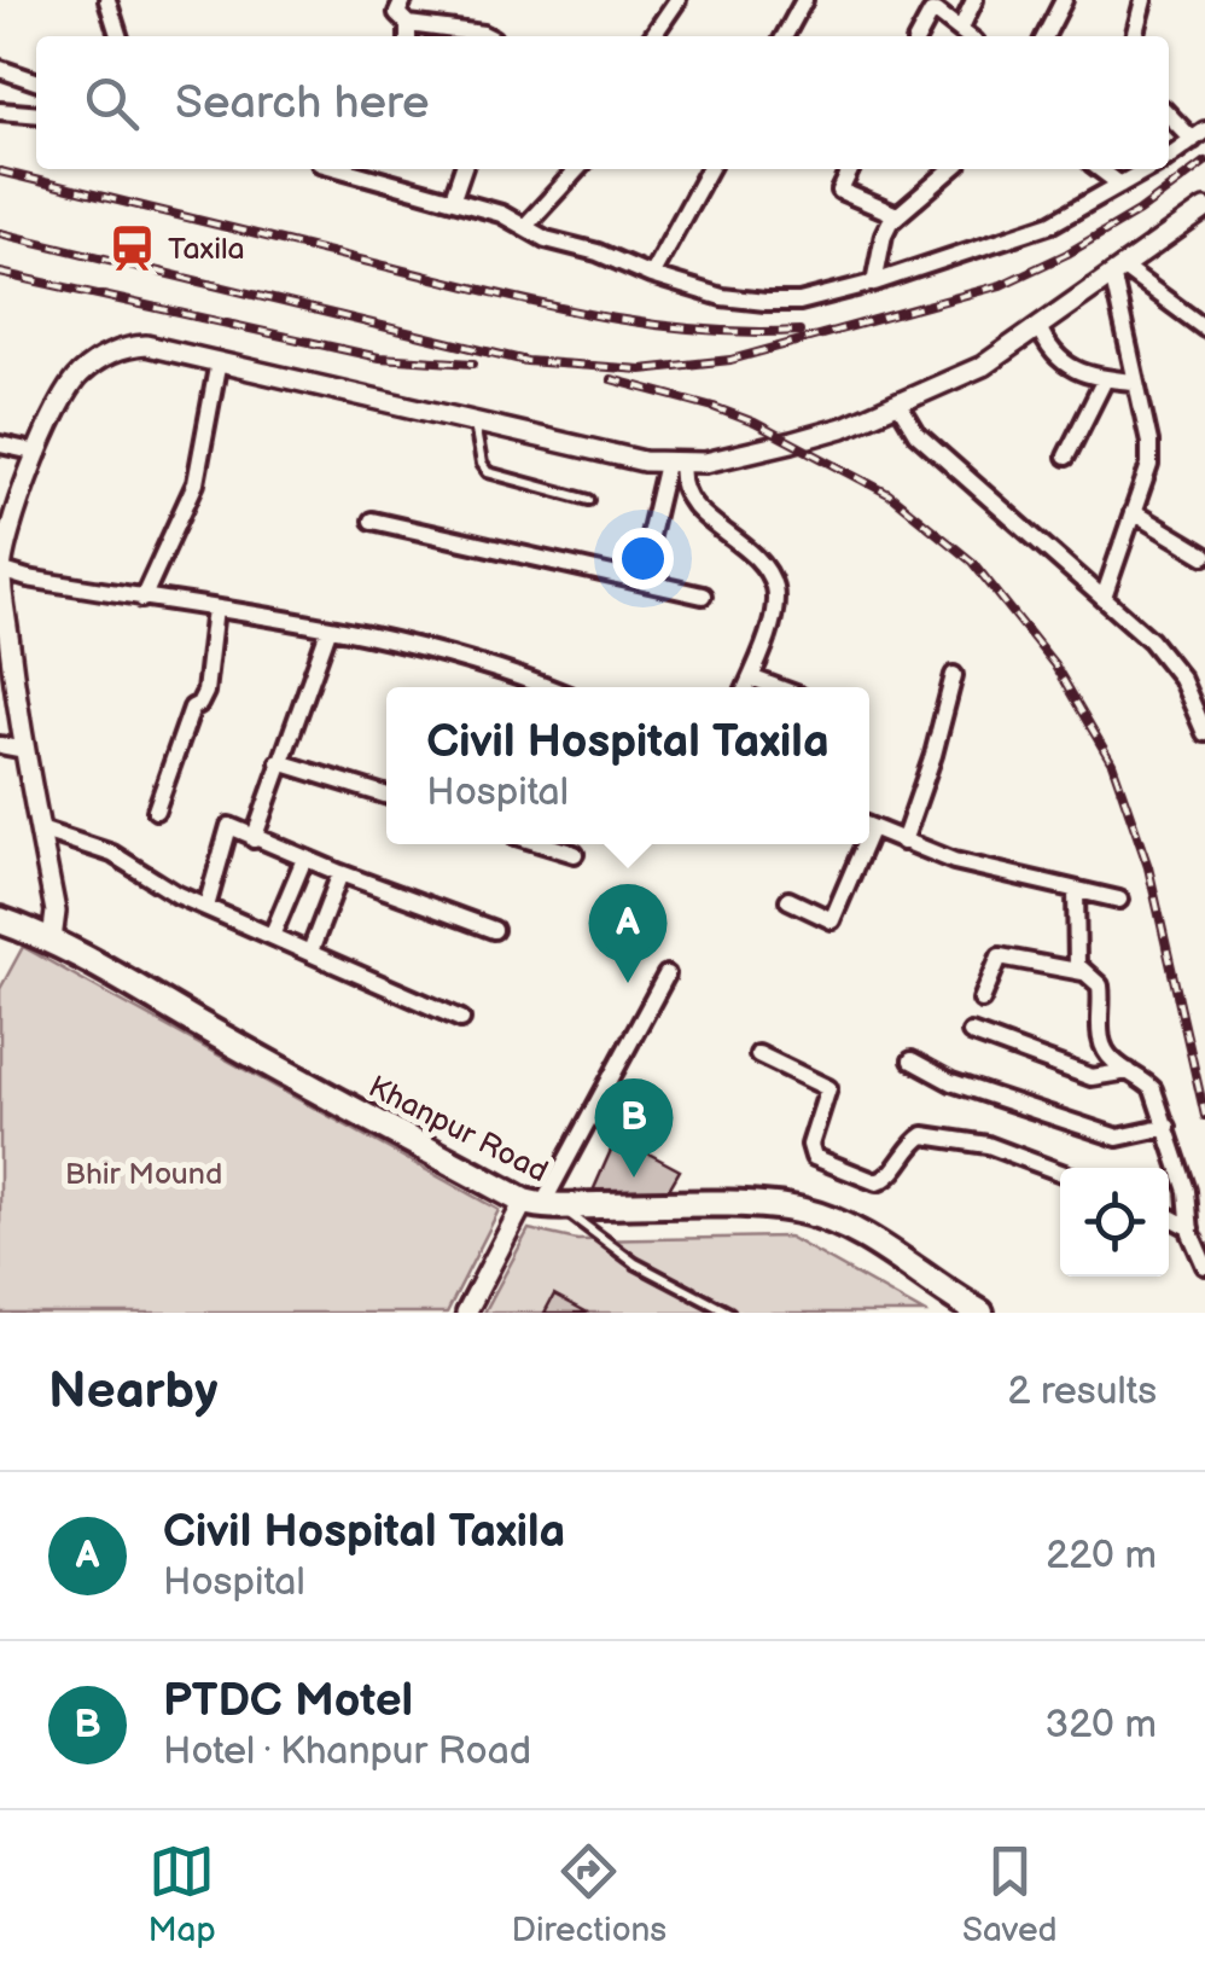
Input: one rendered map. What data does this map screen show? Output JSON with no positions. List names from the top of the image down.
{
  "streets": {
    "highway": ["Khanpur Road"]
  },
  "parks": ["Bhir Mound"],
  "places": {
    "station": ["Taxila"]
  },
  "page": {
    "search": "Search here",
    "popup": ["Civil Hospital Taxila", "Hospital"],
    "pins": ["A", "B"],
    "heading": ["Nearby", "2 results"],
    "list": [
      {
        "mark": "A",
        "name": "Civil Hospital Taxila",
        "note": "Hospital",
        "value": "220 m"
      },
      {
        "mark": "B",
        "name": "PTDC Motel",
        "note": "Hotel · Khanpur Road",
        "value": "320 m"
      }
    ],
    "nav": ["Map", "Directions", "Saved"]
  }
}
